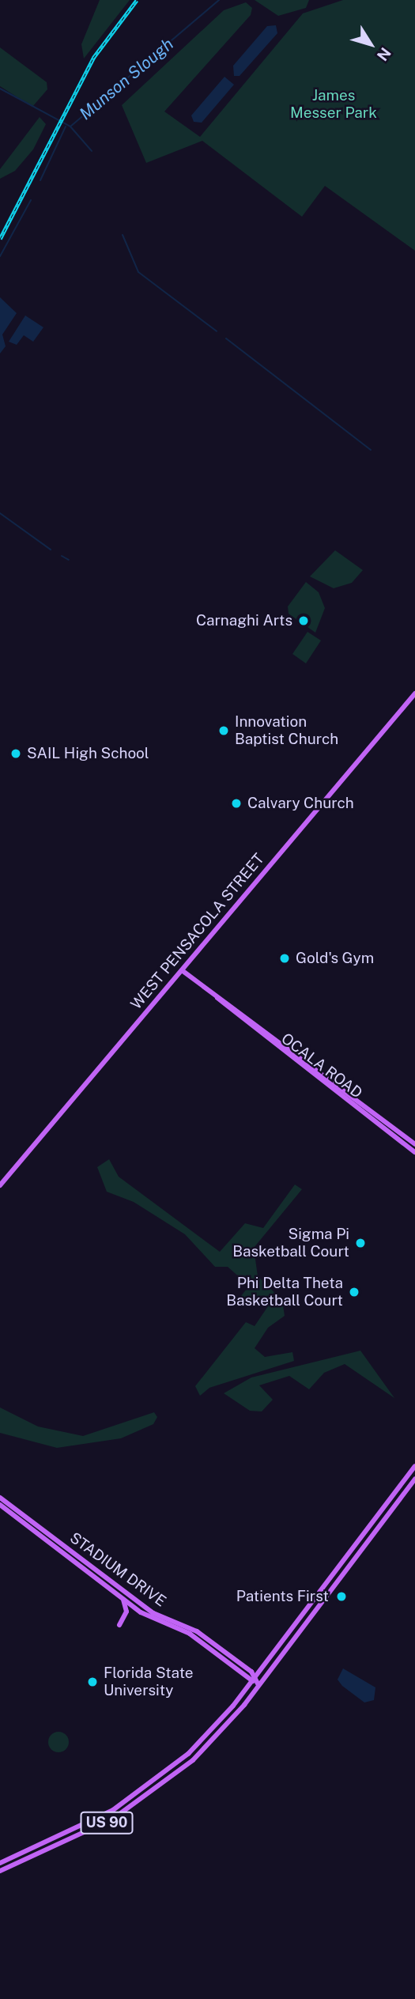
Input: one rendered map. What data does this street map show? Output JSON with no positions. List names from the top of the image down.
{
  "streets": {
    "main road": [
      "WEST PENSACOLA STREET",
      "OCALA ROAD",
      "STADIUM DRIVE",
      "US 90"
    ]
  },
  "crossings": [
    ["WEST PENSACOLA STREET", "OCALA ROAD"],
    ["STADIUM DRIVE", "US 90"]
  ],
  "water": ["Munson Slough"],
  "parks": ["James Messer Park"],
  "places": [
    "Carnaghi Arts",
    "Innovation Baptist Church",
    "SAIL High School",
    "Calvary Church",
    "Gold's Gym",
    "Sigma Pi Basketball Court",
    "Phi Delta Theta Basketball Court",
    "Patients First",
    "Florida State University"
  ],
  "north": "bottom right"
}
